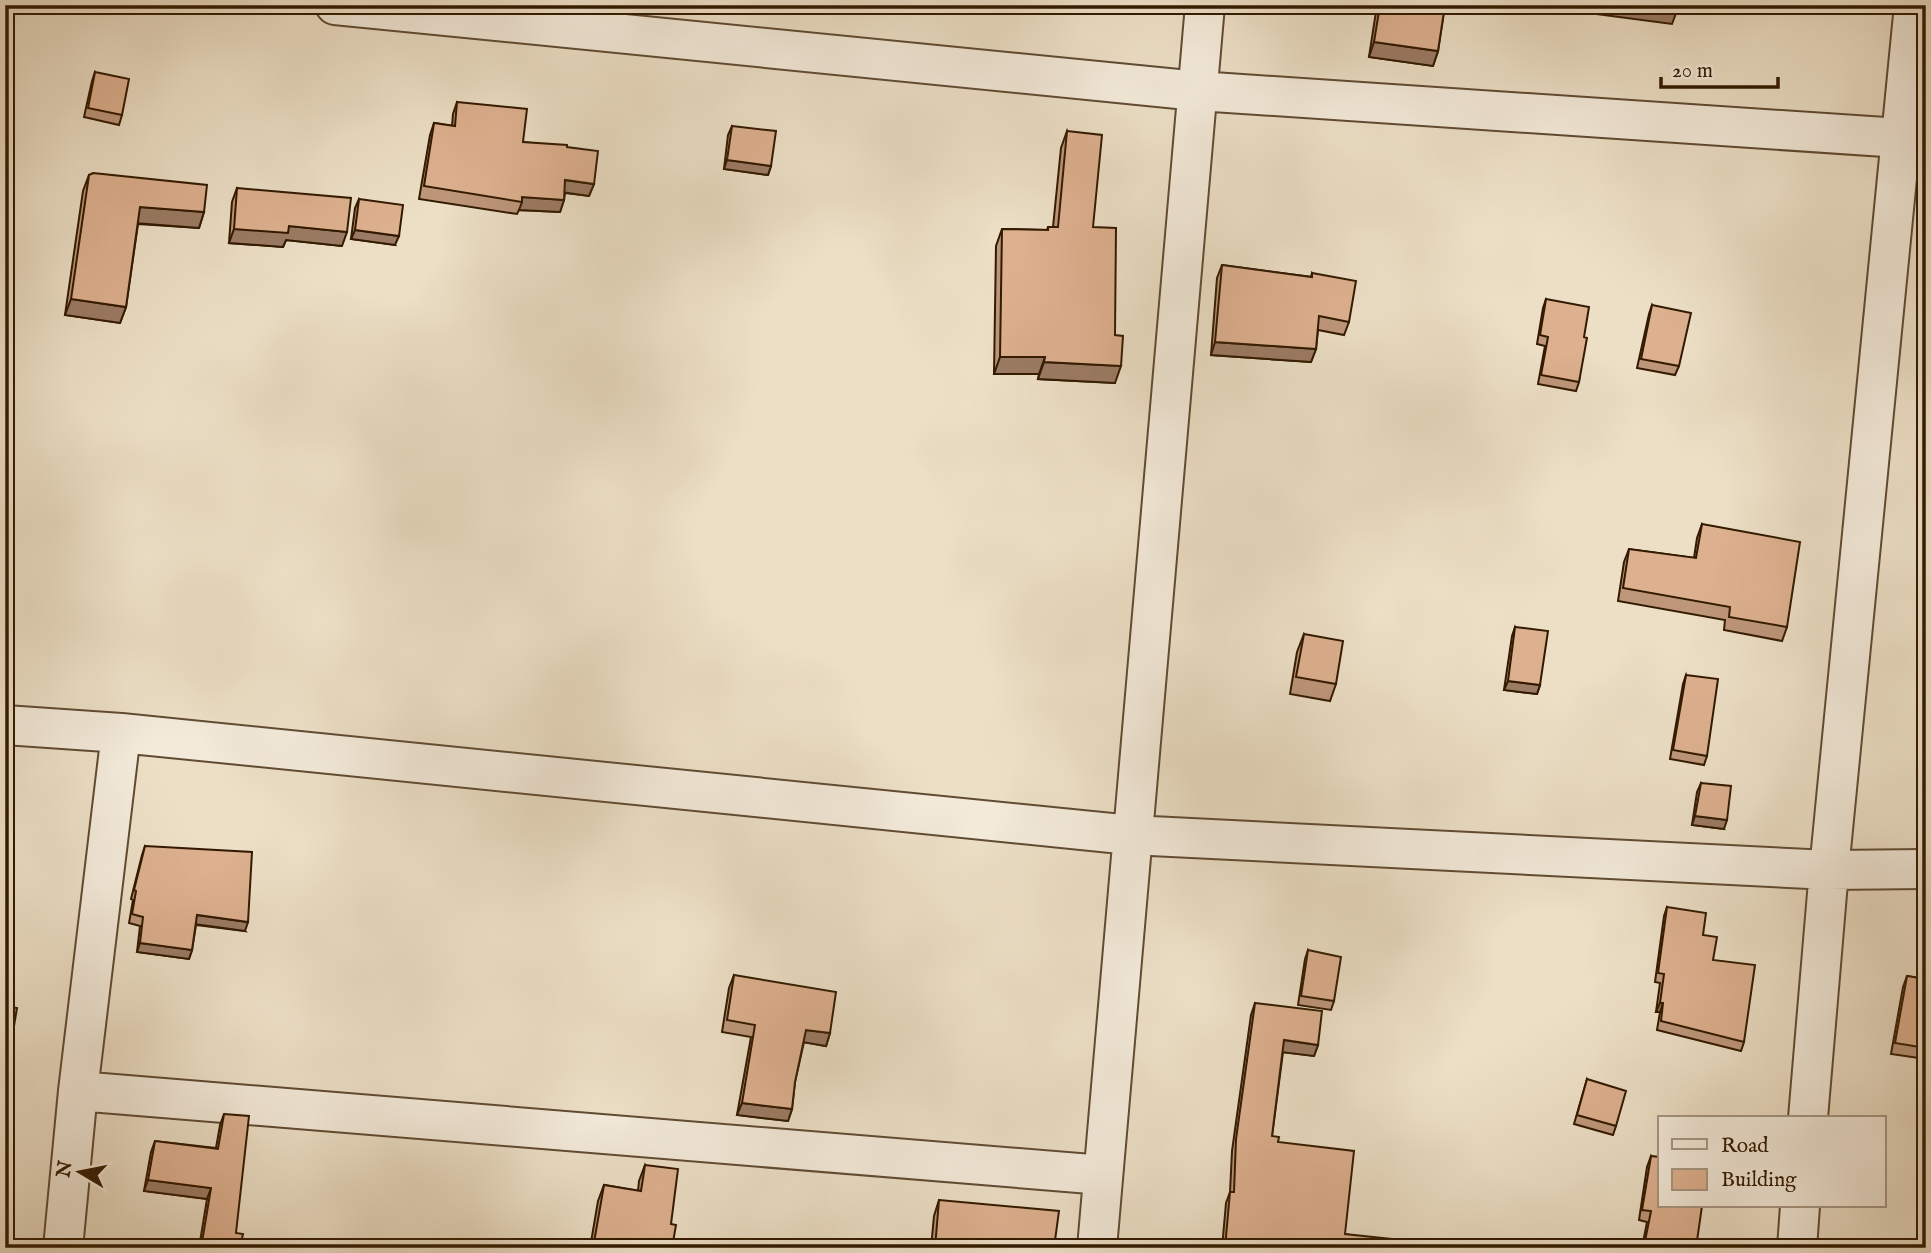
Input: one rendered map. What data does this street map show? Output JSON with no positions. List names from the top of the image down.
{
  "legend": ["Road", "Building"],
  "scale_bar": "20 m",
  "north": "left"
}
